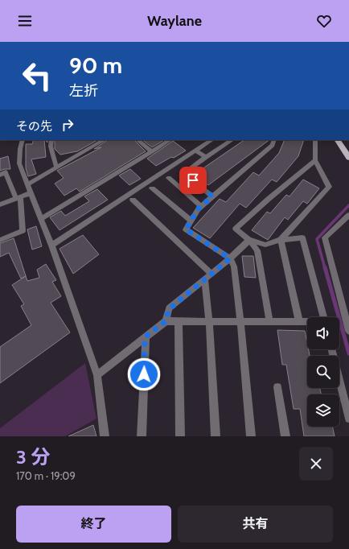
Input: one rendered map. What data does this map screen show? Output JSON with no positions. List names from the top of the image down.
{
  "page": {
    "header": "Waylane",
    "turn": ["90 m", "左折"],
    "then": "その先",
    "heading": ["3 分", "170 m · 19:09"],
    "buttons": ["終了", "共有"]
  }
}
